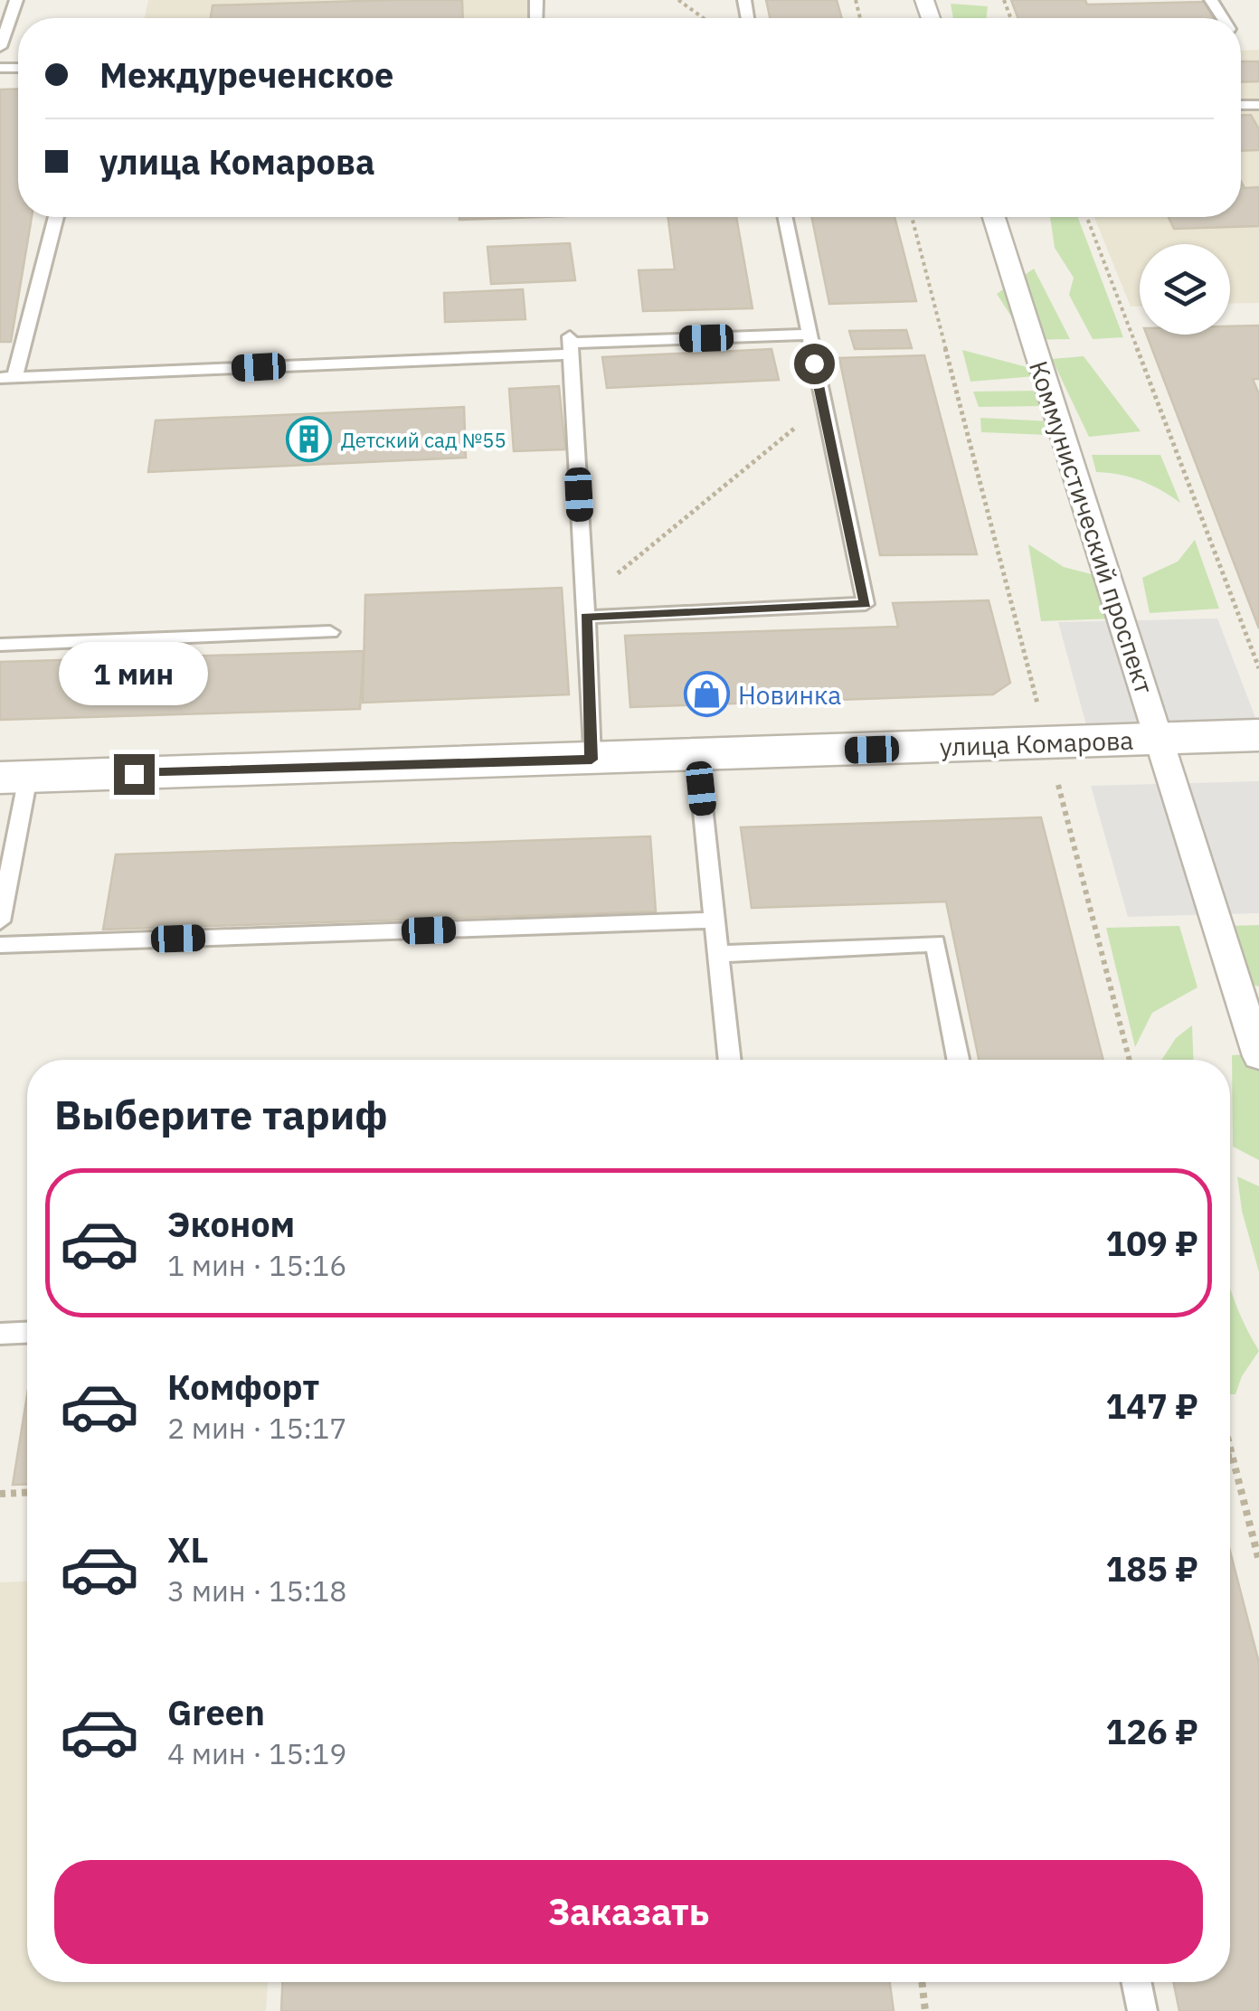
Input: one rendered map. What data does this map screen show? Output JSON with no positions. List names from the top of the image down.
{
  "streets": {
    "street": ["Коммунистический проспект", "улица Комарова"]
  },
  "crossings": [
    ["Коммунистический проспект", "улица Комарова"]
  ],
  "places": {
    "building": ["Детский сад №55"],
    "shop": ["Новинка"]
  },
  "page": {
    "banner": ["Междуреченское", "улица Комарова"],
    "bubble": "1 мин",
    "heading": "Выберите тариф",
    "list": [
      {
        "name": "Эконом",
        "note": "1 мин · 15:16",
        "value": "109 ₽"
      },
      {
        "name": "Комфорт",
        "note": "2 мин · 15:17",
        "value": "147 ₽"
      },
      {
        "name": "XL",
        "note": "3 мин · 15:18",
        "value": "185 ₽"
      },
      {
        "name": "Green",
        "note": "4 мин · 15:19",
        "value": "126 ₽"
      }
    ],
    "buttons": "Заказать"
  }
}
